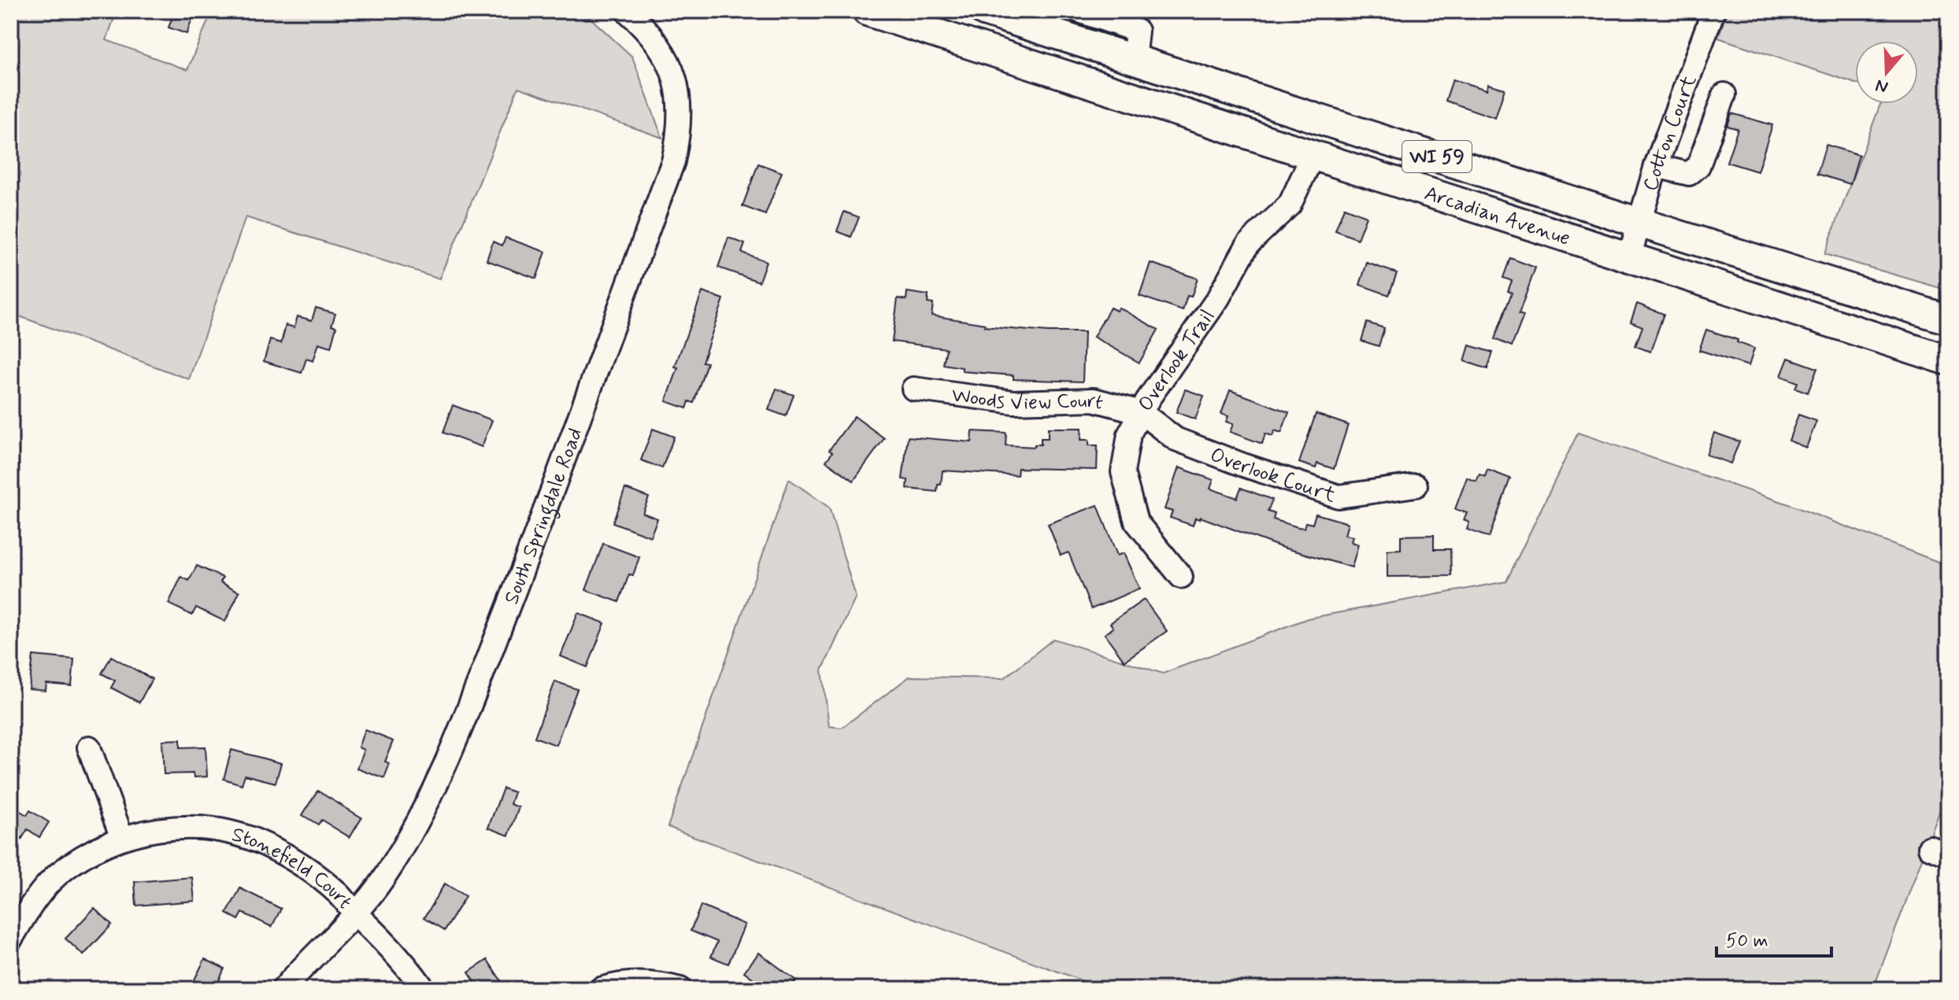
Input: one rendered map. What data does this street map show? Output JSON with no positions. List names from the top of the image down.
{
  "streets": {
    "main road": ["WI 59", "Arcadian Avenue"],
    "street": [
      "Cotton Court",
      "Overlook Trail",
      "Woods View Court",
      "Overlook Court",
      "South Springdale Road",
      "Stonefield Court"
    ]
  },
  "crossings": [
    ["Cotton Court", "Arcadian Avenue"],
    ["Arcadian Avenue", "Overlook Trail"],
    ["Overlook Trail", "Woods View Court"],
    ["Overlook Trail", "Overlook Court"],
    ["Woods View Court", "Overlook Court"],
    ["South Springdale Road", "Stonefield Court"]
  ],
  "scale_bar": "50 m",
  "north": "bottom"
}
